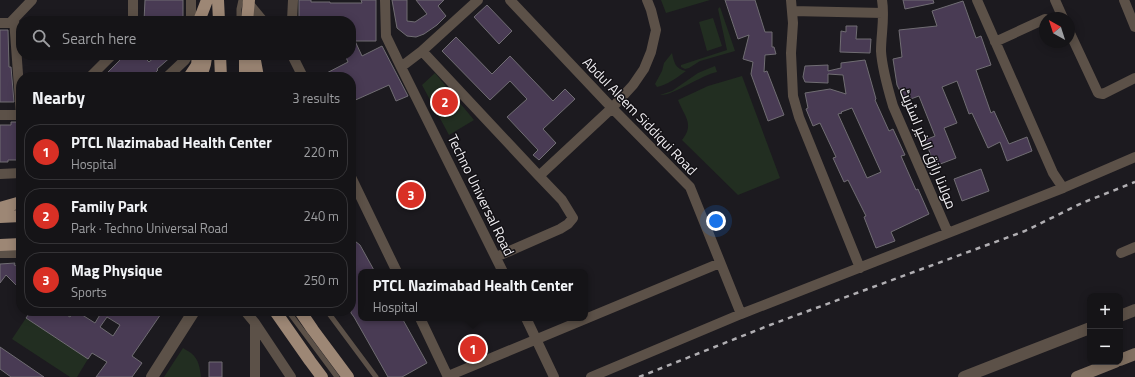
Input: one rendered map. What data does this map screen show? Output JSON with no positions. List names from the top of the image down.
{
  "streets": {
    "street": ["Abdul Aleem Siddiqui Road", "مولانا رازق الخیر اسٹریٹ", "Techno Universal Road"]
  },
  "north": "top left",
  "page": {
    "search": "Search here",
    "heading": ["Nearby", "3 results"],
    "pins": ["2", "3", "1"],
    "list": [
      {
        "mark": "1",
        "name": "PTCL Nazimabad Health Center",
        "note": "Hospital",
        "value": "220 m"
      },
      {
        "mark": "2",
        "name": "Family Park",
        "note": "Park · Techno Universal Road",
        "value": "240 m"
      },
      {
        "mark": "3",
        "name": "Mag Physique",
        "note": "Sports",
        "value": "250 m"
      }
    ],
    "popup": ["PTCL Nazimabad Health Center", "Hospital"],
    "map_buttons": ["+", "−"]
  }
}
